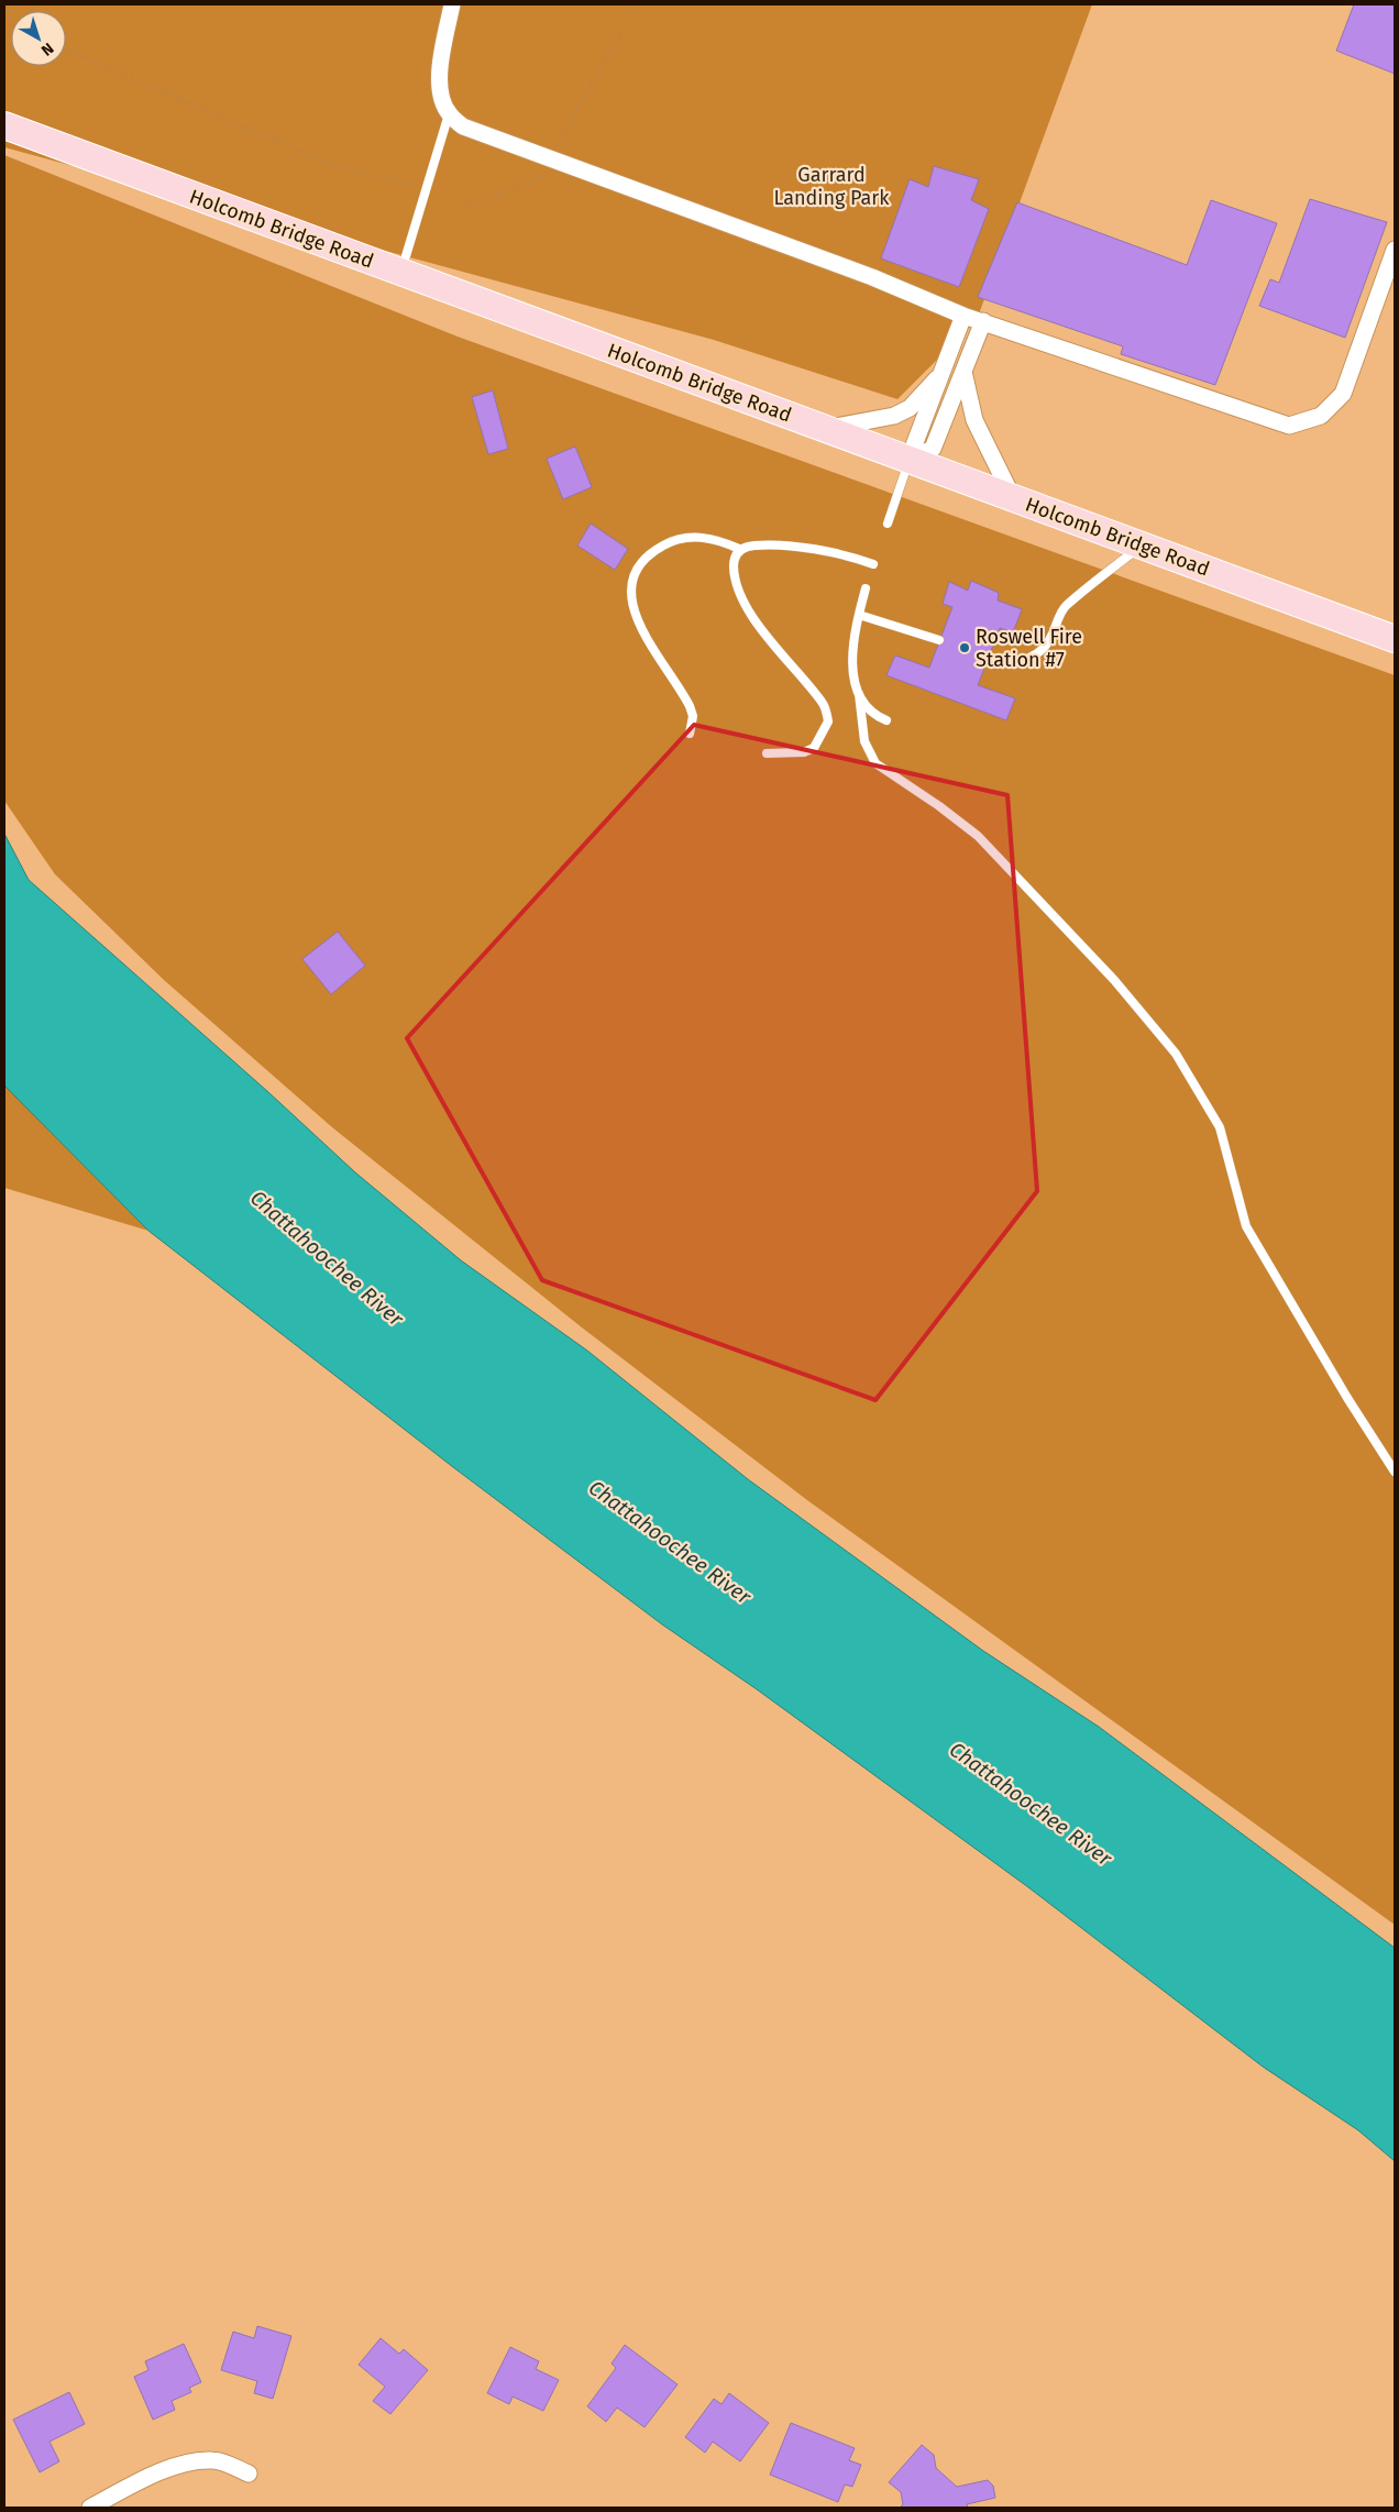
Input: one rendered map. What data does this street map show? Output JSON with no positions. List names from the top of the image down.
{
  "streets": {
    "main road": ["Holcomb Bridge Road"]
  },
  "water": ["Chattahoochee River"],
  "parks": ["Garrard Landing Park"],
  "places": ["Roswell Fire Station #7"],
  "north": "bottom right"
}
